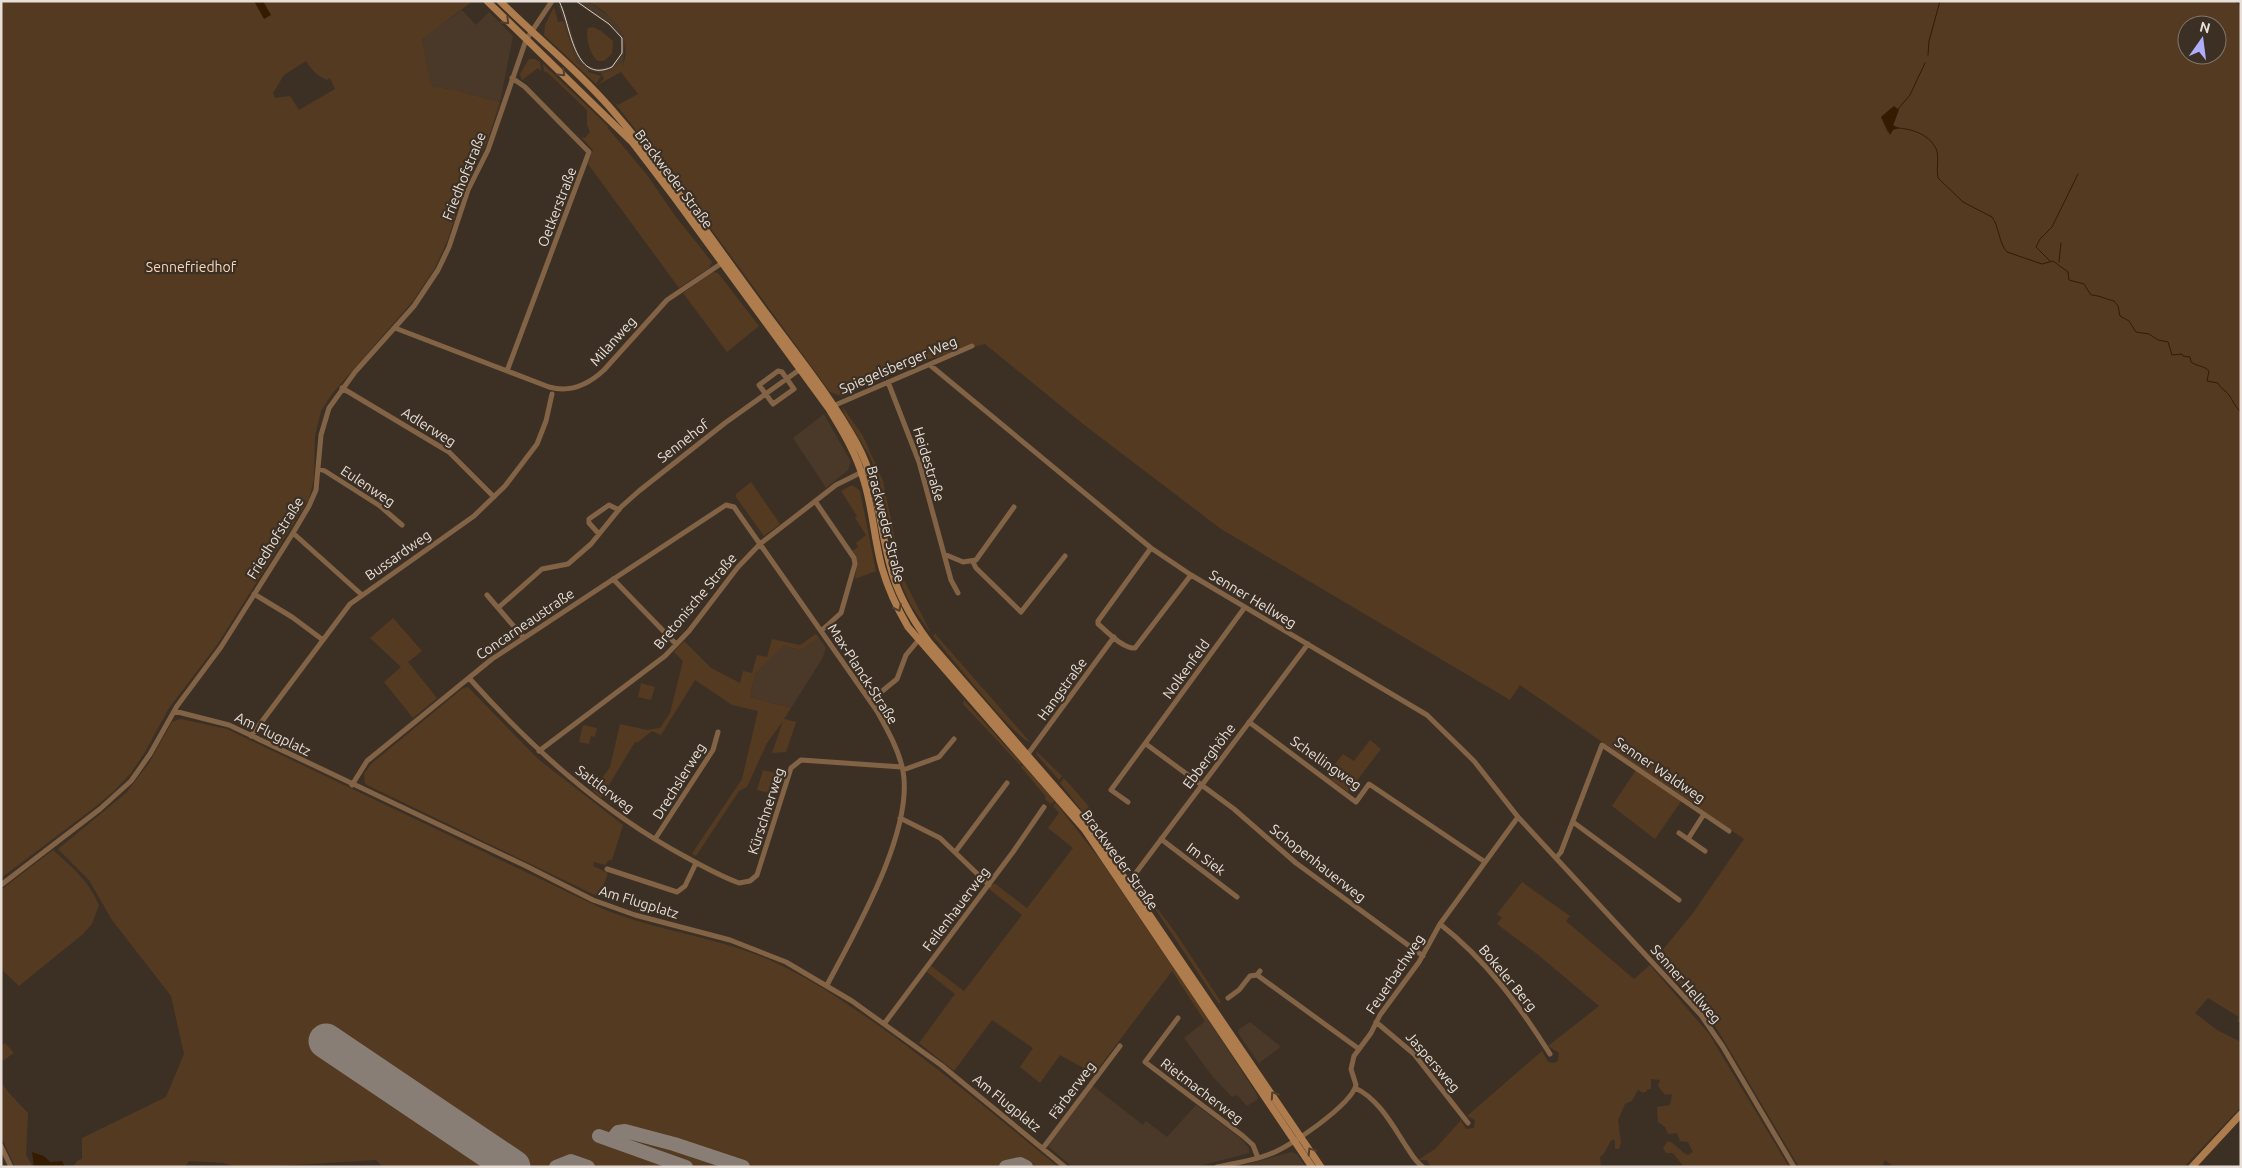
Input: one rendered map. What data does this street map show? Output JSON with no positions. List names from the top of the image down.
{
  "streets": {
    "main road": ["Brackweder Straße"],
    "street": [
      "Friedhofstraße",
      "Oetkerstraße",
      "Milanweg",
      "Spiegelsberger Weg",
      "Adlerweg",
      "Sennehof",
      "Heidestraße",
      "Eulenweg",
      "Bussardweg",
      "Senner Hellweg",
      "Bretonische Straße",
      "Concarneaustraße",
      "Nolkenfeld",
      "Max-Planck-Straße",
      "Hangstraße",
      "Am Flugplatz",
      "Ebberghöhe",
      "Schellingweg",
      "Senner Waldweg",
      "Drechslerweg",
      "Sattlerweg",
      "Kürschnerweg",
      "Im Siek",
      "Schopenhauerweg",
      "Feilenhauerweg",
      "Feuerbachweg",
      "Bokeler Berg",
      "Jaspersweg",
      "Färberweg",
      "Rietmacherweg"
    ]
  },
  "crossings": [
    ["Friedhofstraße", "Brackweder Straße"],
    ["Friedhofstraße", "Oetkerstraße"],
    ["Friedhofstraße", "Milanweg"],
    ["Friedhofstraße", "Adlerweg"],
    ["Friedhofstraße", "Eulenweg"],
    ["Friedhofstraße", "Am Flugplatz"],
    ["Brackweder Straße", "Milanweg"],
    ["Brackweder Straße", "Spiegelsberger Weg"],
    ["Brackweder Straße", "Sennehof"],
    ["Brackweder Straße", "Bretonische Straße"],
    ["Brackweder Straße", "Hangstraße"],
    ["Brackweder Straße", "Ebberghöhe"],
    ["Oetkerstraße", "Milanweg"],
    ["Spiegelsberger Weg", "Heidestraße"],
    ["Spiegelsberger Weg", "Senner Hellweg"],
    ["Adlerweg", "Bussardweg"],
    ["Bussardweg", "Am Flugplatz"],
    ["Senner Hellweg", "Nolkenfeld"],
    ["Senner Hellweg", "Ebberghöhe"],
    ["Senner Hellweg", "Feuerbachweg"],
    ["Bretonische Straße", "Max-Planck-Straße"],
    ["Bretonische Straße", "Sattlerweg"],
    ["Concarneaustraße", "Max-Planck-Straße"],
    ["Concarneaustraße", "Am Flugplatz"],
    ["Concarneaustraße", "Sattlerweg"],
    ["Max-Planck-Straße", "Am Flugplatz"],
    ["Max-Planck-Straße", "Kürschnerweg"],
    ["Am Flugplatz", "Feilenhauerweg"],
    ["Am Flugplatz", "Färberweg"],
    ["Ebberghöhe", "Schellingweg"],
    ["Ebberghöhe", "Im Siek"],
    ["Ebberghöhe", "Schopenhauerweg"],
    ["Schellingweg", "Feuerbachweg"],
    ["Drechslerweg", "Sattlerweg"],
    ["Sattlerweg", "Kürschnerweg"],
    ["Schopenhauerweg", "Feuerbachweg"],
    ["Feuerbachweg", "Bokeler Berg"],
    ["Feuerbachweg", "Jaspersweg"]
  ],
  "parks": ["Sennefriedhof"],
  "north": "top"
}
